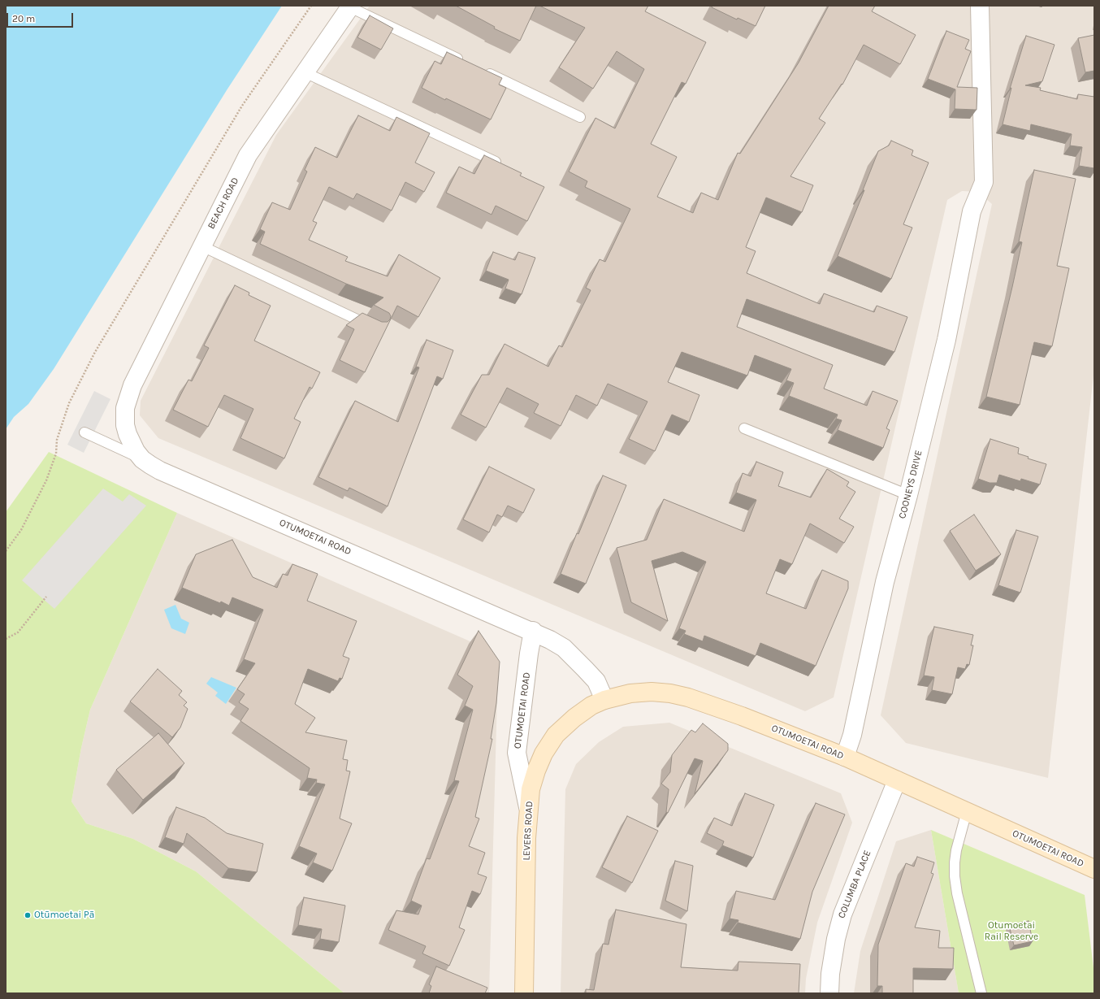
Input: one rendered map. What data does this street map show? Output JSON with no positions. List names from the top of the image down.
{
  "streets": {
    "street": [
      "BEACH ROAD",
      "COONEYS DRIVE",
      "OTUMOETAI ROAD",
      "LEVERS ROAD",
      "COLUMBA PLACE"
    ]
  },
  "crossings": [
    ["BEACH ROAD", "OTUMOETAI ROAD"],
    ["COONEYS DRIVE", "OTUMOETAI ROAD"],
    ["OTUMOETAI ROAD", "LEVERS ROAD"],
    ["OTUMOETAI ROAD", "COLUMBA PLACE"]
  ],
  "parks": ["Otumoetai Rail Reserve"],
  "places": ["Otūmoetai Pā"],
  "scale_bar": "20 m"
}
